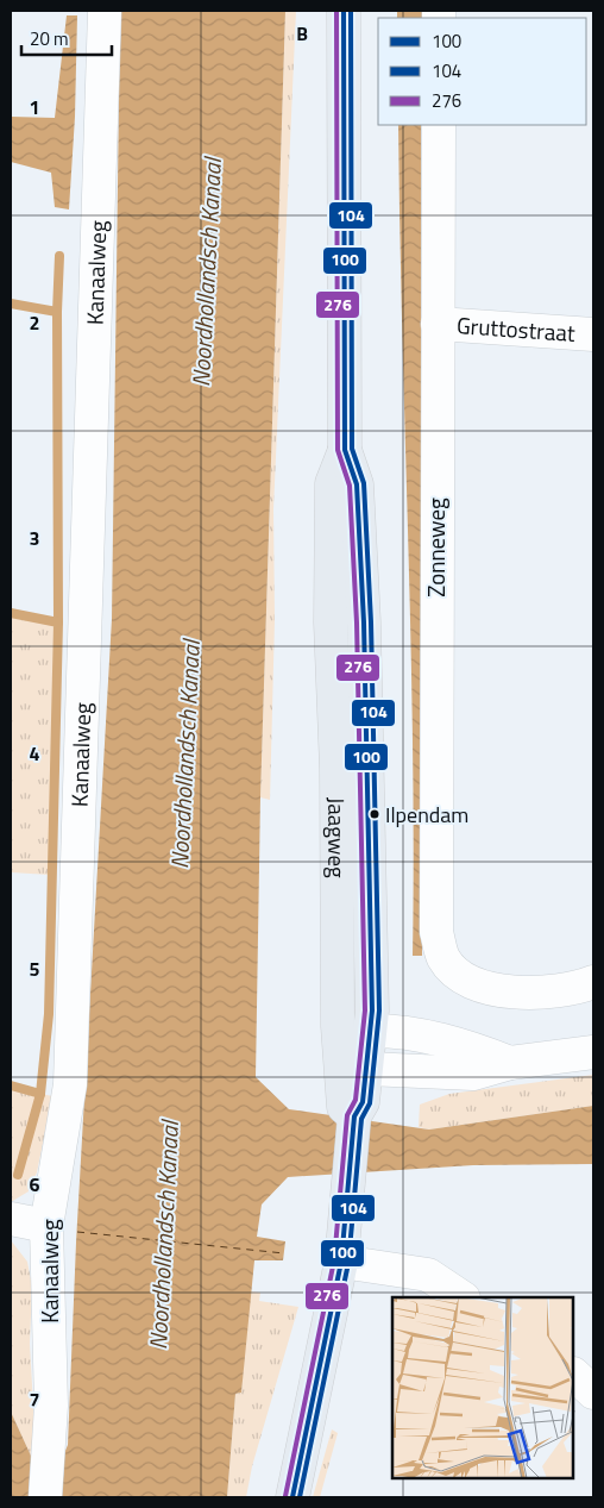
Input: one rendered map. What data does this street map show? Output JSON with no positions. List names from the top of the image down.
{
  "streets": {
    "main road": ["Jaagweg"],
    "street": ["Kanaalweg", "Gruttostraat", "Zonneweg"]
  },
  "crossings": [
    ["Gruttostraat", "Zonneweg"]
  ],
  "water": ["Noordhollandsch Kanaal"],
  "places": ["Ilpendam"],
  "lines": ["transit line 100", "transit line 104", "transit line 276"],
  "legend": ["100", "104", "276"],
  "scale_bar": "20 m",
  "grid": {
    "columns": ["B"],
    "rows": [
      "1",
      "2",
      "3",
      "4",
      "5",
      "6",
      "7"
    ]
  }
}
